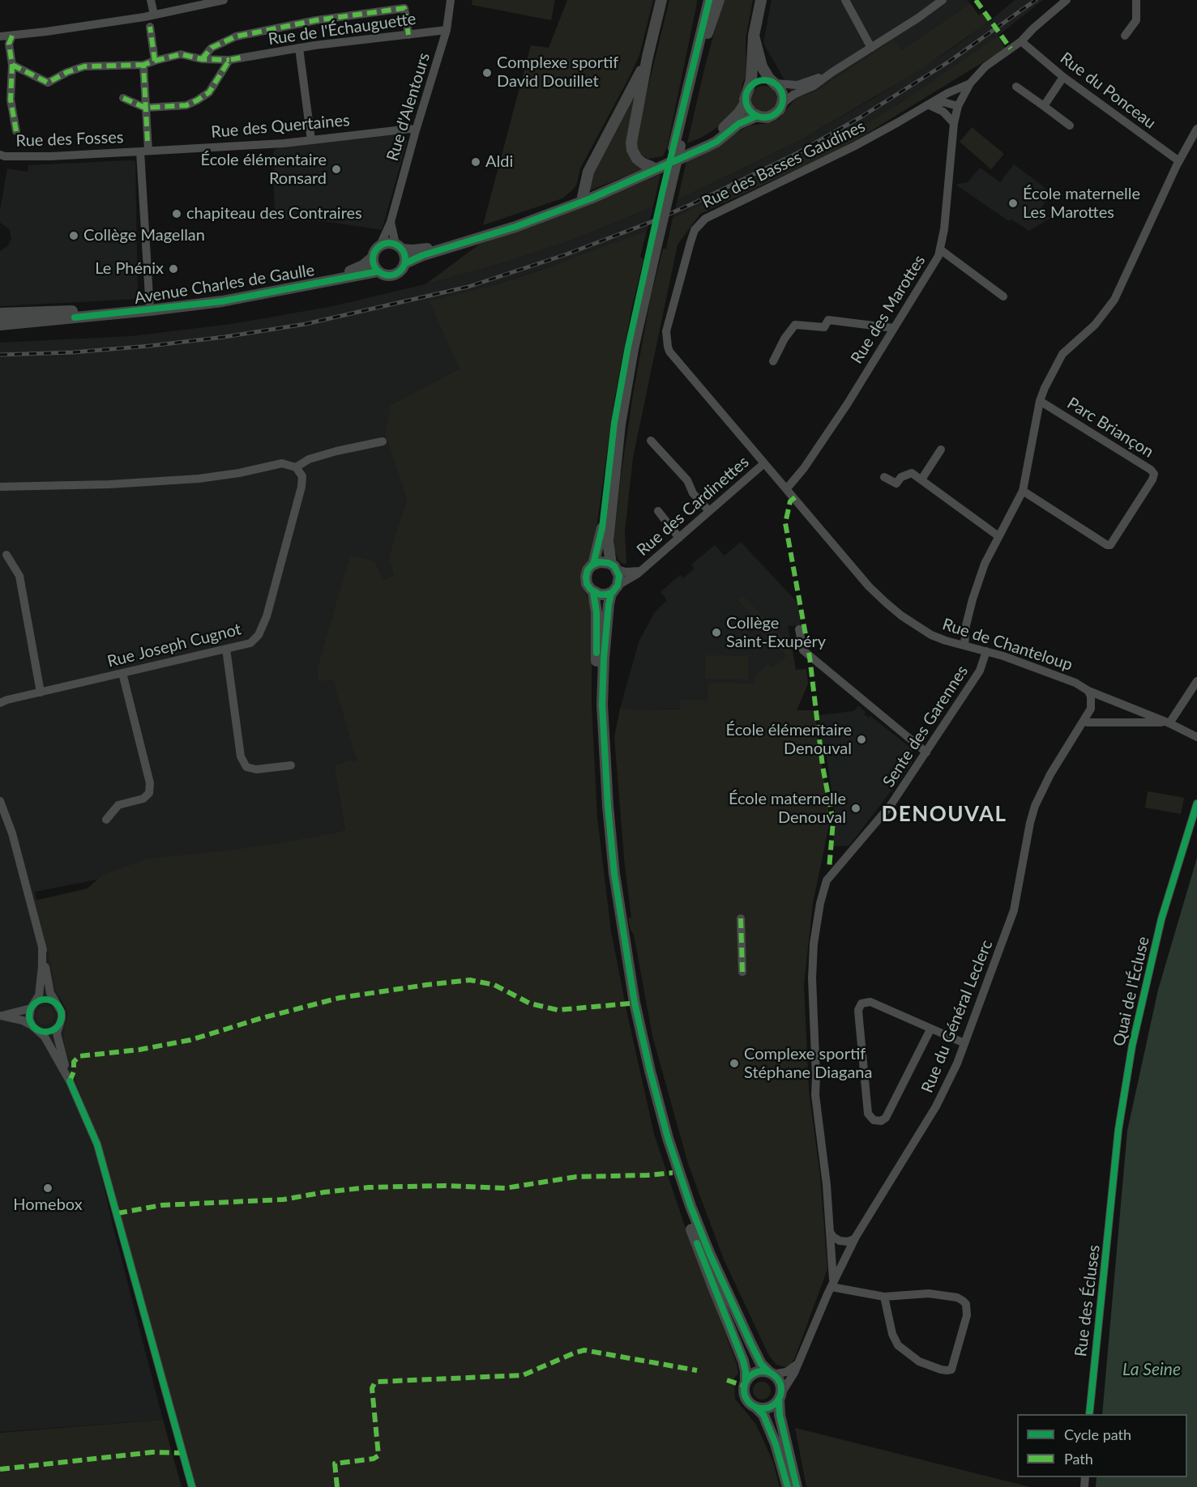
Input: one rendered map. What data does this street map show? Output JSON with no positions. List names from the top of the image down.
{
  "streets": {
    "main road": ["Avenue Charles de Gaulle"],
    "street": [
      "Rue de l'Échauguette",
      "Rue du Ponceau",
      "Rue d'Alentours",
      "Rue des Quertaines",
      "Rue des Fosses",
      "Rue des Basses Gaudines",
      "Rue des Marottes",
      "Parc Briançon",
      "Rue des Cardinettes",
      "Rue de Chanteloup",
      "Rue Joseph Cugnot",
      "Sente des Garennes",
      "Quai de l'Écluse",
      "Rue du Général Leclerc",
      "Rue des Écluses"
    ]
  },
  "crossings": [
    ["Rue de l'Échauguette", "Rue d'Alentours"],
    ["Rue du Ponceau", "Rue des Basses Gaudines"],
    ["Rue d'Alentours", "Rue des Quertaines"],
    ["Rue d'Alentours", "Avenue Charles de Gaulle"],
    ["Rue des Quertaines", "Rue des Fosses"],
    ["Rue des Basses Gaudines", "Rue des Marottes"],
    ["Rue des Basses Gaudines", "Rue des Cardinettes"],
    ["Rue des Basses Gaudines", "Rue de Chanteloup"],
    ["Rue des Marottes", "Rue de Chanteloup"],
    ["Rue de Chanteloup", "Sente des Garennes"],
    ["Quai de l'Écluse", "Rue des Écluses"]
  ],
  "districts": ["DENOUVAL"],
  "water": ["La Seine"],
  "places": [
    "Complexe sportif David Douillet",
    "Aldi",
    "École élémentaire Ronsard",
    "École maternelle Les Marottes",
    "chapiteau des Contraires",
    "Collège Magellan",
    "Le Phénix",
    "Collège Saint-Exupéry",
    "École élémentaire Denouval",
    "École maternelle Denouval",
    "Complexe sportif Stéphane Diagana",
    "Homebox"
  ],
  "legend": ["Cycle path", "Path"]
}
